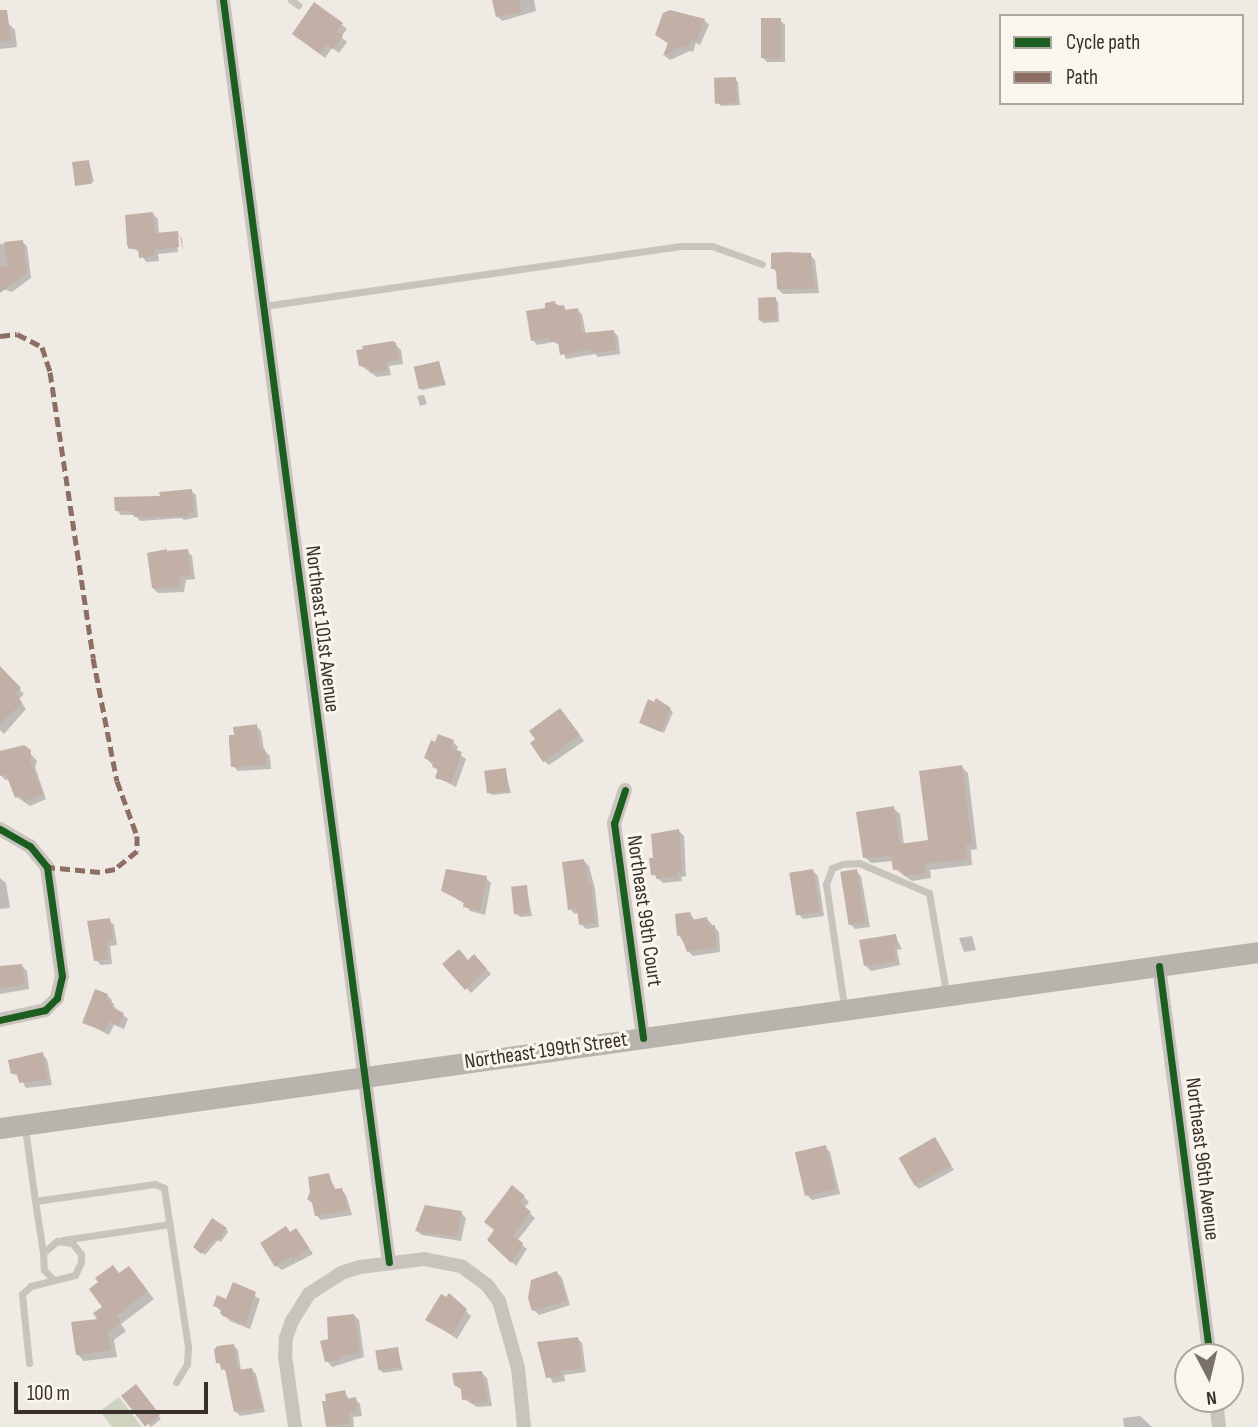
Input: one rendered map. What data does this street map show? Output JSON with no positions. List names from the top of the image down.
{
  "streets": {
    "main road": ["Northeast 199th Street"],
    "street": ["Northeast 101st Avenue", "Northeast 99th Court", "Northeast 96th Avenue"]
  },
  "crossings": [
    ["Northeast 101st Avenue", "Northeast 199th Street"],
    ["Northeast 99th Court", "Northeast 199th Street"],
    ["Northeast 199th Street", "Northeast 96th Avenue"]
  ],
  "legend": ["Cycle path", "Path"],
  "scale_bar": "100 m",
  "north": "bottom"
}
